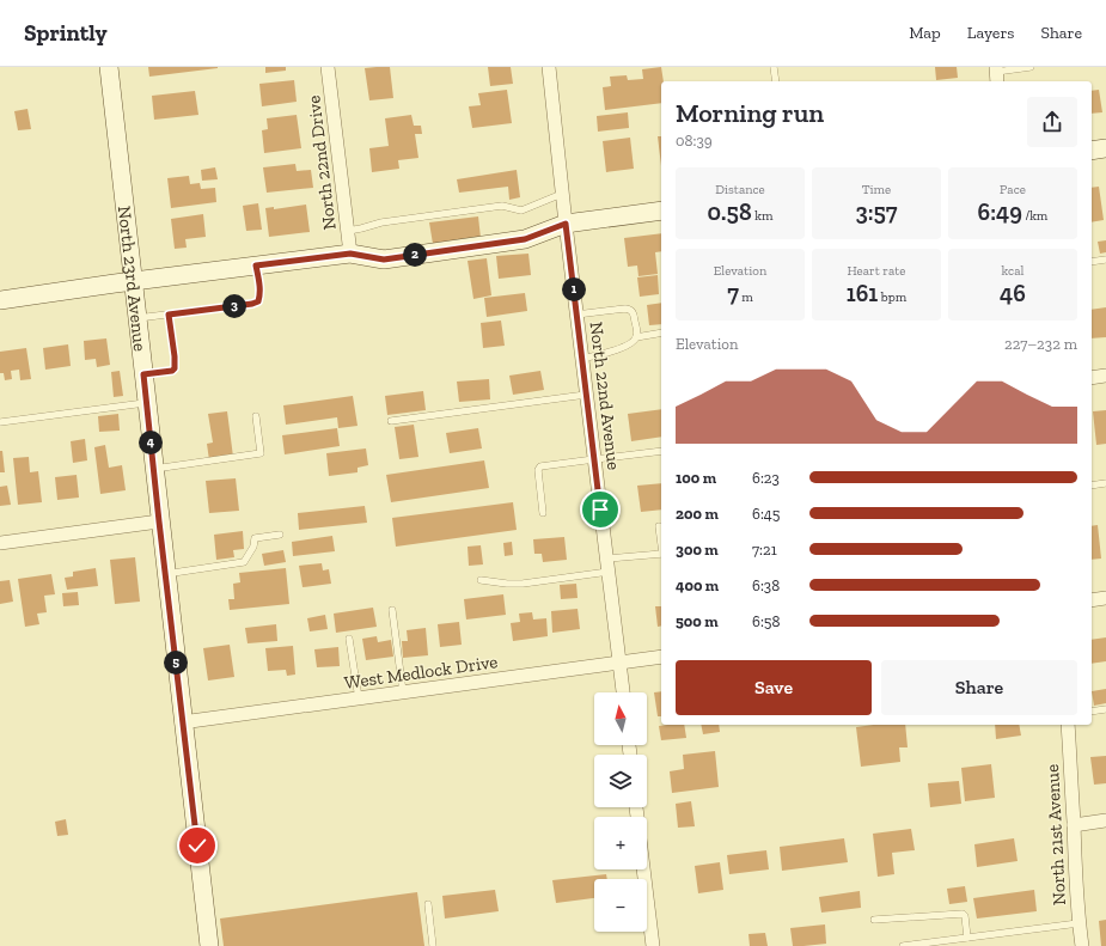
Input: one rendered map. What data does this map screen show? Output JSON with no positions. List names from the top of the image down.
{
  "streets": {
    "street": [
      "North 22nd Drive",
      "North 23rd Avenue",
      "North 22nd Avenue",
      "West Medlock Drive",
      "North 21st Avenue"
    ]
  },
  "crossings": [
    ["North 23rd Avenue", "West Medlock Drive"],
    ["North 22nd Avenue", "West Medlock Drive"]
  ],
  "north": "top",
  "page": {
    "header": "Sprintly",
    "nav": ["Map", "Layers", "Share"],
    "heading": ["Morning run", "08:39"],
    "stats": [
      ["Distance", "0.58 km"],
      ["Time", "3:57"],
      ["Pace", "6:49 /km"],
      ["Elevation", "7 m"],
      ["Heart rate", "161 bpm"],
      ["kcal", "46"]
    ],
    "pins": [
      "2",
      "1",
      "3",
      "4",
      "5"
    ],
    "chart": ["Elevation", "227–232 m"],
    "list": [
      {
        "name": "100 m",
        "note": "6:23"
      },
      {
        "name": "200 m",
        "note": "6:45"
      },
      {
        "name": "300 m",
        "note": "7:21"
      },
      {
        "name": "400 m",
        "note": "6:38"
      },
      {
        "name": "500 m",
        "note": "6:58"
      }
    ],
    "buttons": ["Save", "Share"],
    "map_buttons": ["+", "−"]
  }
}
